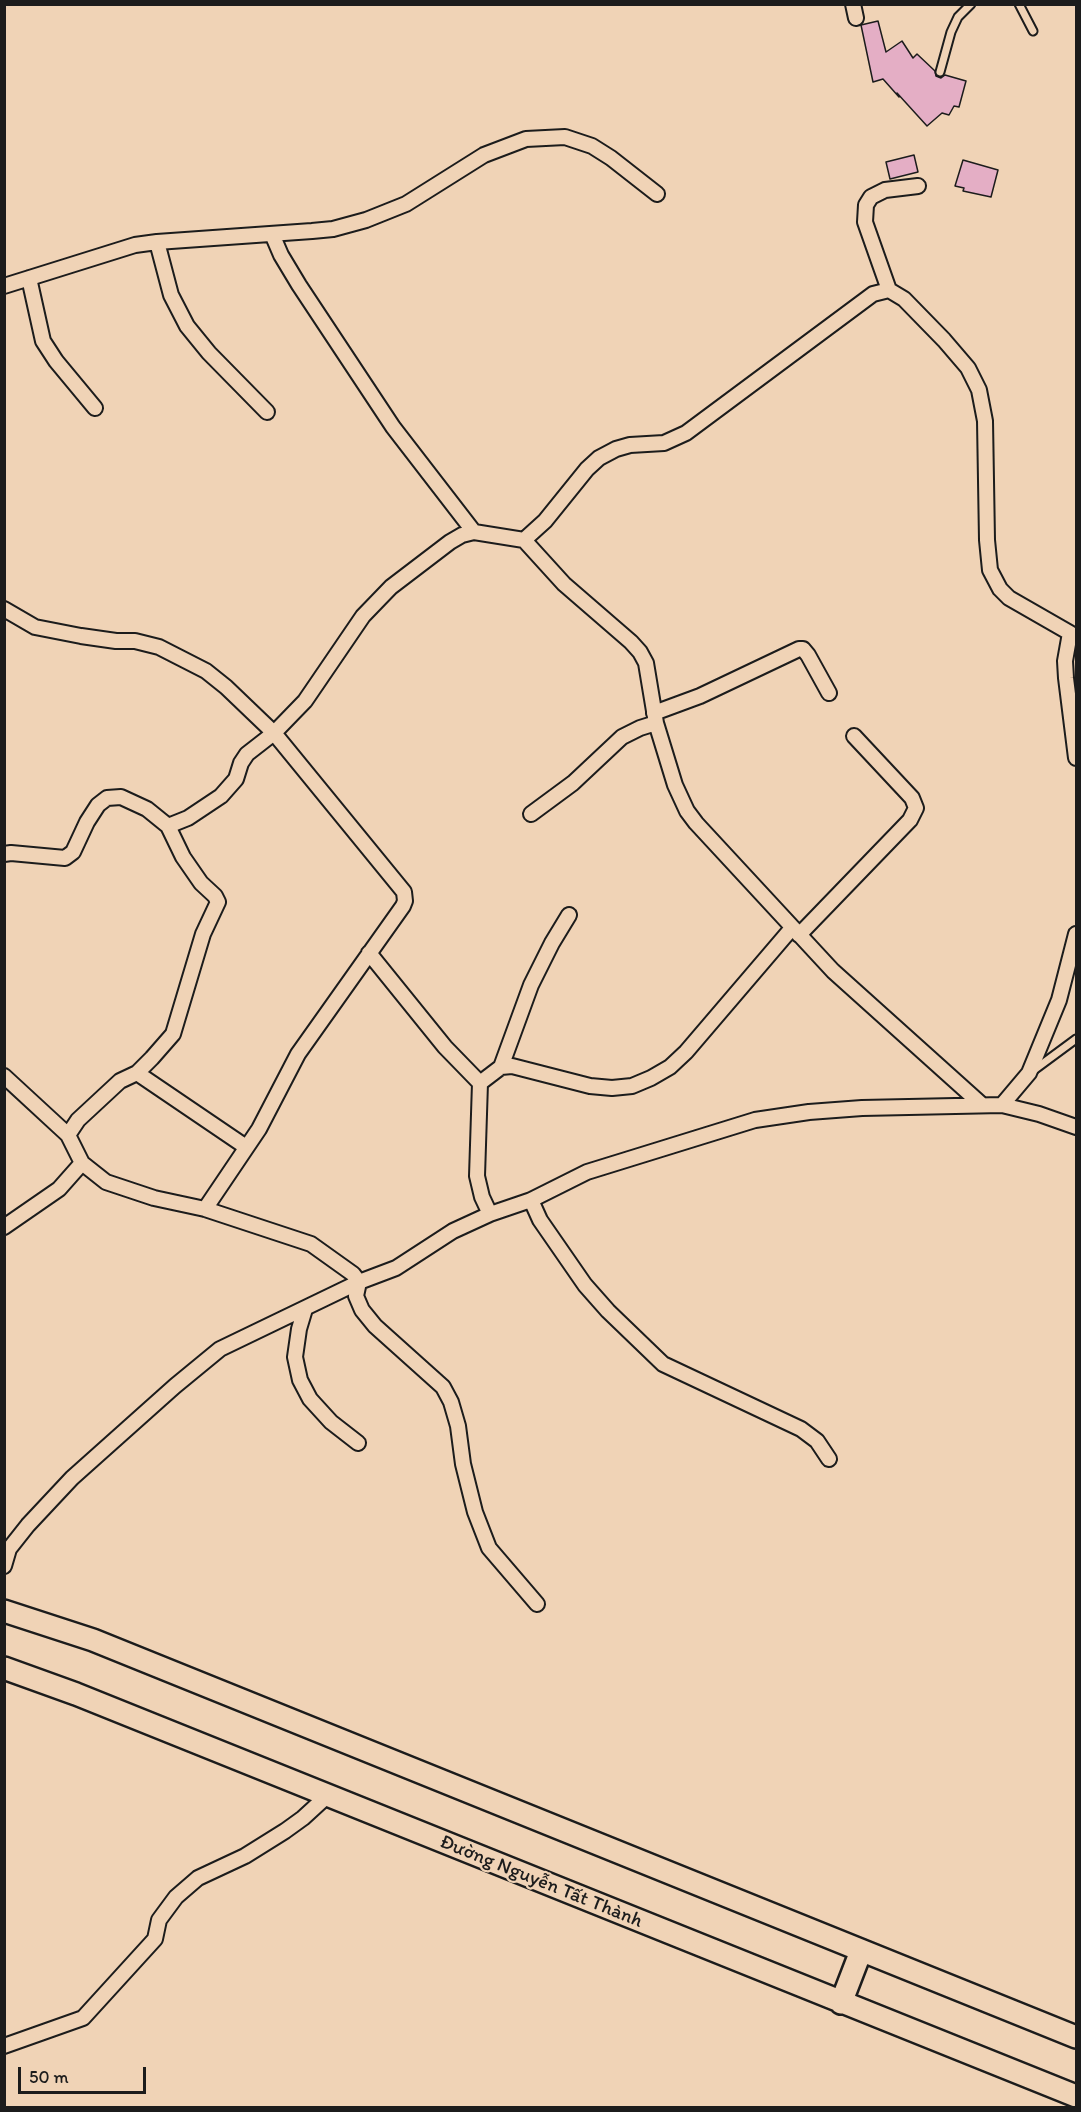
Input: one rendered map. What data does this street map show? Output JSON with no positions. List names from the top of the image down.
{
  "streets": {
    "main road": ["Đường Nguyễn Tất Thành"]
  },
  "scale_bar": "50 m"
}
